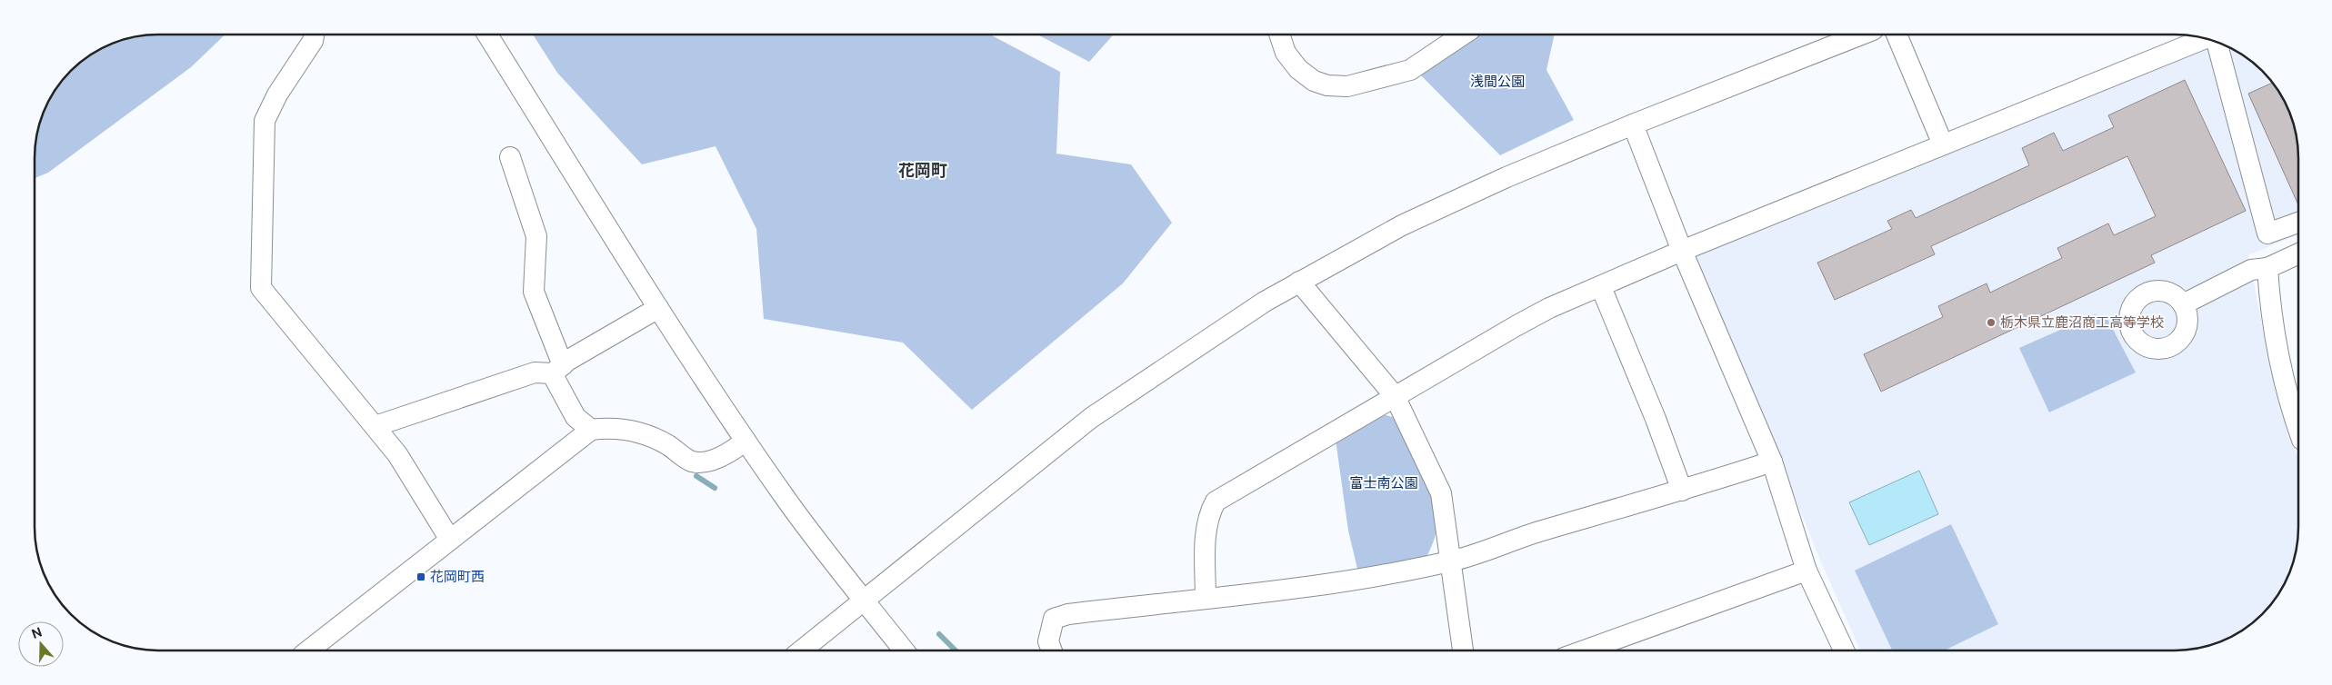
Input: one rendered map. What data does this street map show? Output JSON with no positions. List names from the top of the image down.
{
  "districts": ["花岡町"],
  "parks": ["浅間公園", "富士南公園"],
  "places": {
    "other": ["栃木県立鹿沼商工高等学校"],
    "transit": ["花岡町西"]
  },
  "north": "top"
}
